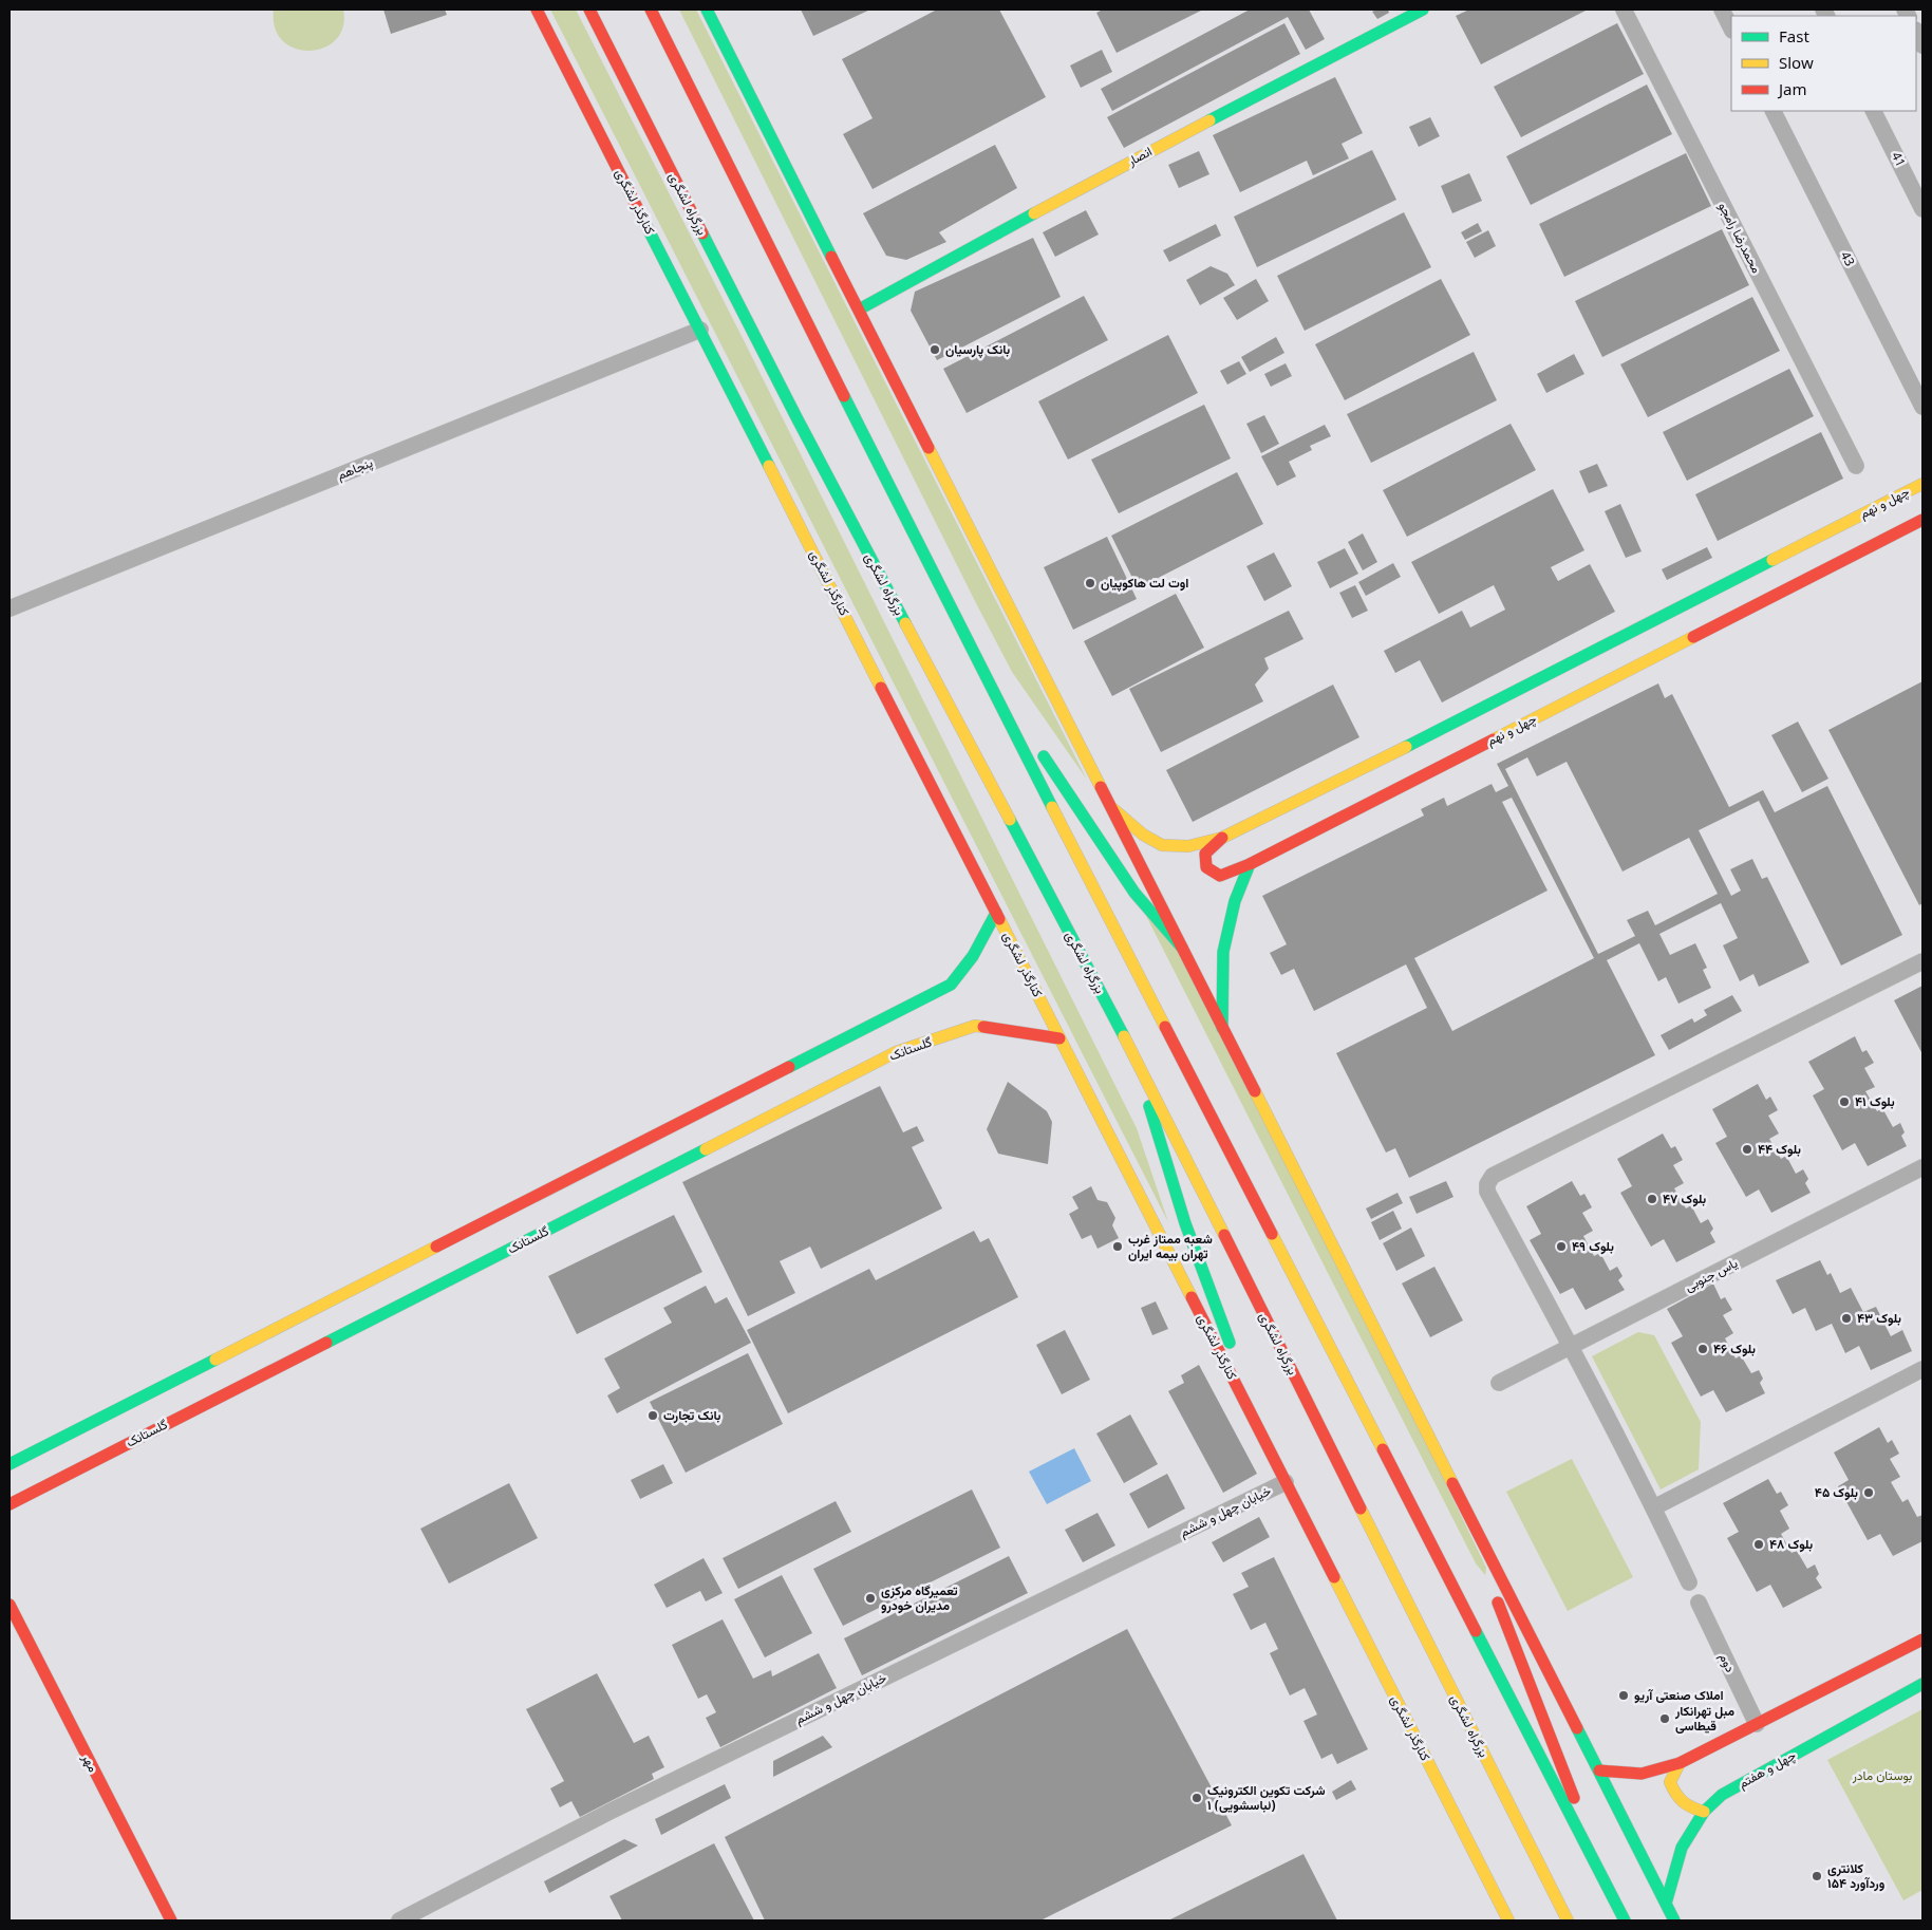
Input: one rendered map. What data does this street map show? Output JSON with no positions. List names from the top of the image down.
{
  "streets": {
    "main road": [
      "انصار",
      "کنارگذر لشگری",
      "بزرگراه لشگری",
      "چهل و نهم",
      "گلستانک",
      "مهر",
      "چهل و هفتم"
    ],
    "street": [
      "41",
      "محمدرضا رامجو",
      "43",
      "پنجاهم",
      "یاس جنوبی",
      "خیابان چهل و ششم",
      "دوم"
    ]
  },
  "crossings": [
    ["کنارگذر لشگری", "پنجاهم"],
    ["کنارگذر لشگری", "گلستانک"],
    ["کنارگذر لشگری", "خیابان چهل و ششم"]
  ],
  "parks": ["بوستان مادر"],
  "places": [
    "بانک پارسیان",
    "اوت لت هاکوپیان",
    "بلوک ۴۱",
    "بلوک ۴۴",
    "بلوک ۴۷",
    "شعبه ممتاز غرب تهران بیمه ایران",
    "بلوک ۴۹",
    "بلوک ۴۳",
    "بلوک ۴۶",
    "بانک تجارت",
    "بلوک ۴۵",
    "بلوک ۴۸",
    "تعمیرگاه مرکزی مدیران خودرو",
    "املاک صنعتی آریو",
    "مبل تهرانکار قیطاسی",
    "شرکت تکوین الکترونیک ۱ (لباسشویی)",
    "کلانتری ۱۵۴ وردآورد"
  ],
  "legend": ["Fast", "Slow", "Jam"]
}
